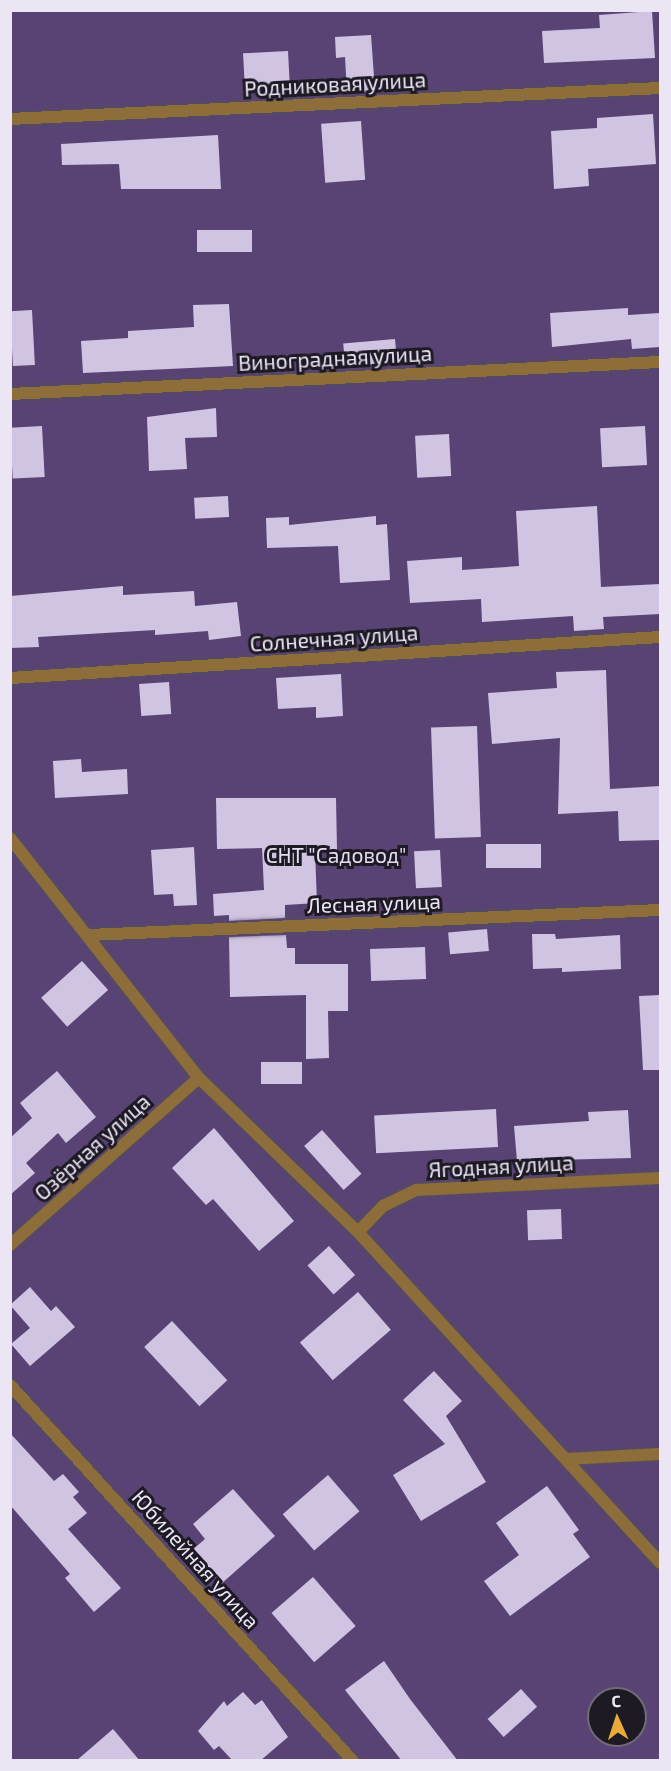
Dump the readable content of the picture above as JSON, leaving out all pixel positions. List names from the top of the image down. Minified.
{"streets":{"street":["Родниковая улица","Виноградная улица","Солнечная улица","Лесная улица","Озёрная улица","Ягодная улица","Юбилейная улица"]},"parks":["СНТ \"Садовод\""],"north":"top"}
